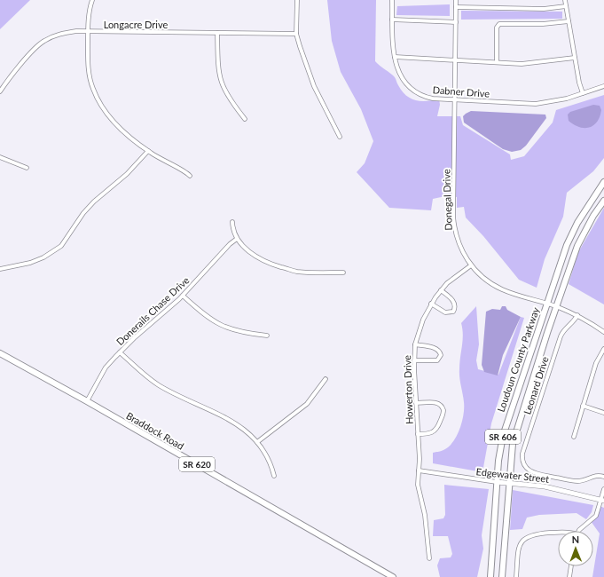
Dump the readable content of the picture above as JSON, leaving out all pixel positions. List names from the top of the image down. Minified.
{"streets":{"main road":["Loudoun County Parkway","Braddock Road","SR 606","SR 620"],"street":["Longacre Drive","Dabner Drive","Donegal Drive","Donerails Chase Drive","Leonard Drive","Howerton Drive","Edgewater Street"]},"crossings":[["Dabner Drive","Donegal Drive"],["Donegal Drive","Loudoun County Parkway"],["Donegal Drive","Leonard Drive"],["Donegal Drive","Howerton Drive"],["Donerails Chase Drive","Braddock Road"],["Loudoun County Parkway","Edgewater Street"],["Howerton Drive","Edgewater Street"]],"north":"top"}
